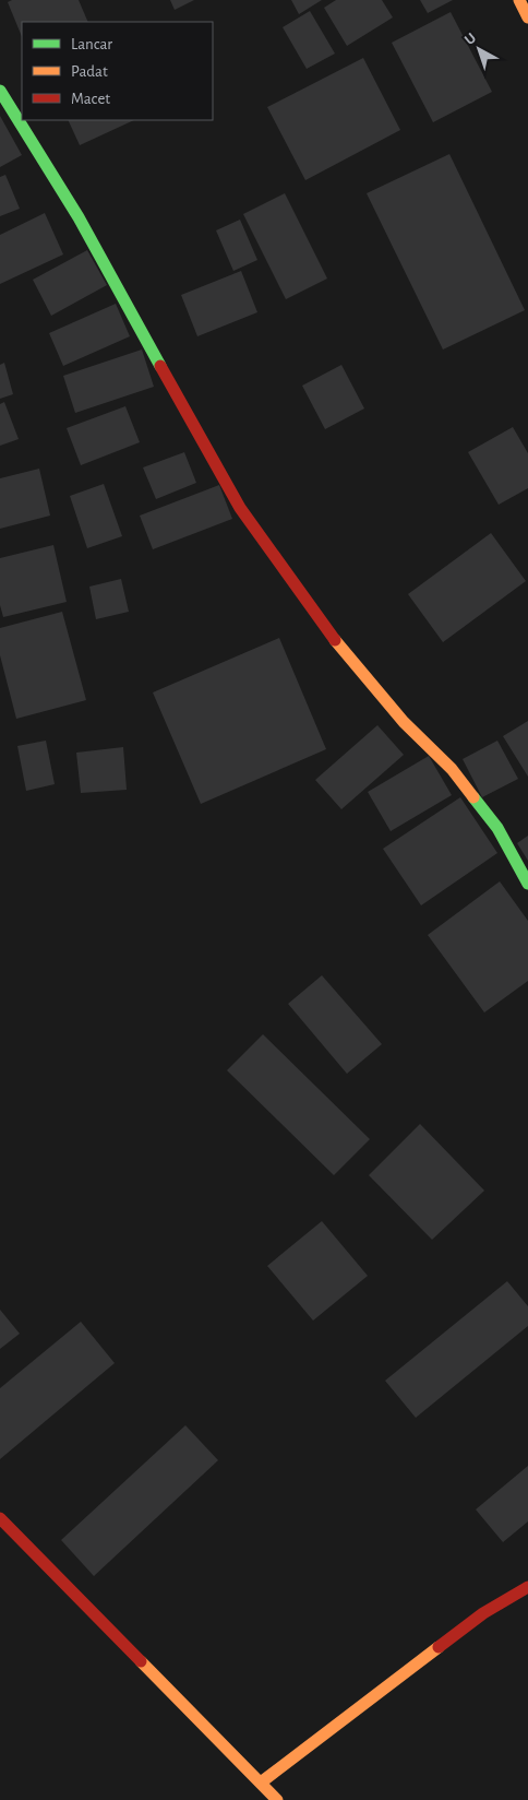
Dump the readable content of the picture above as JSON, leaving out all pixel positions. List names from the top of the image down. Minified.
{"legend":["Lancar","Padat","Macet"],"north":"top left"}
